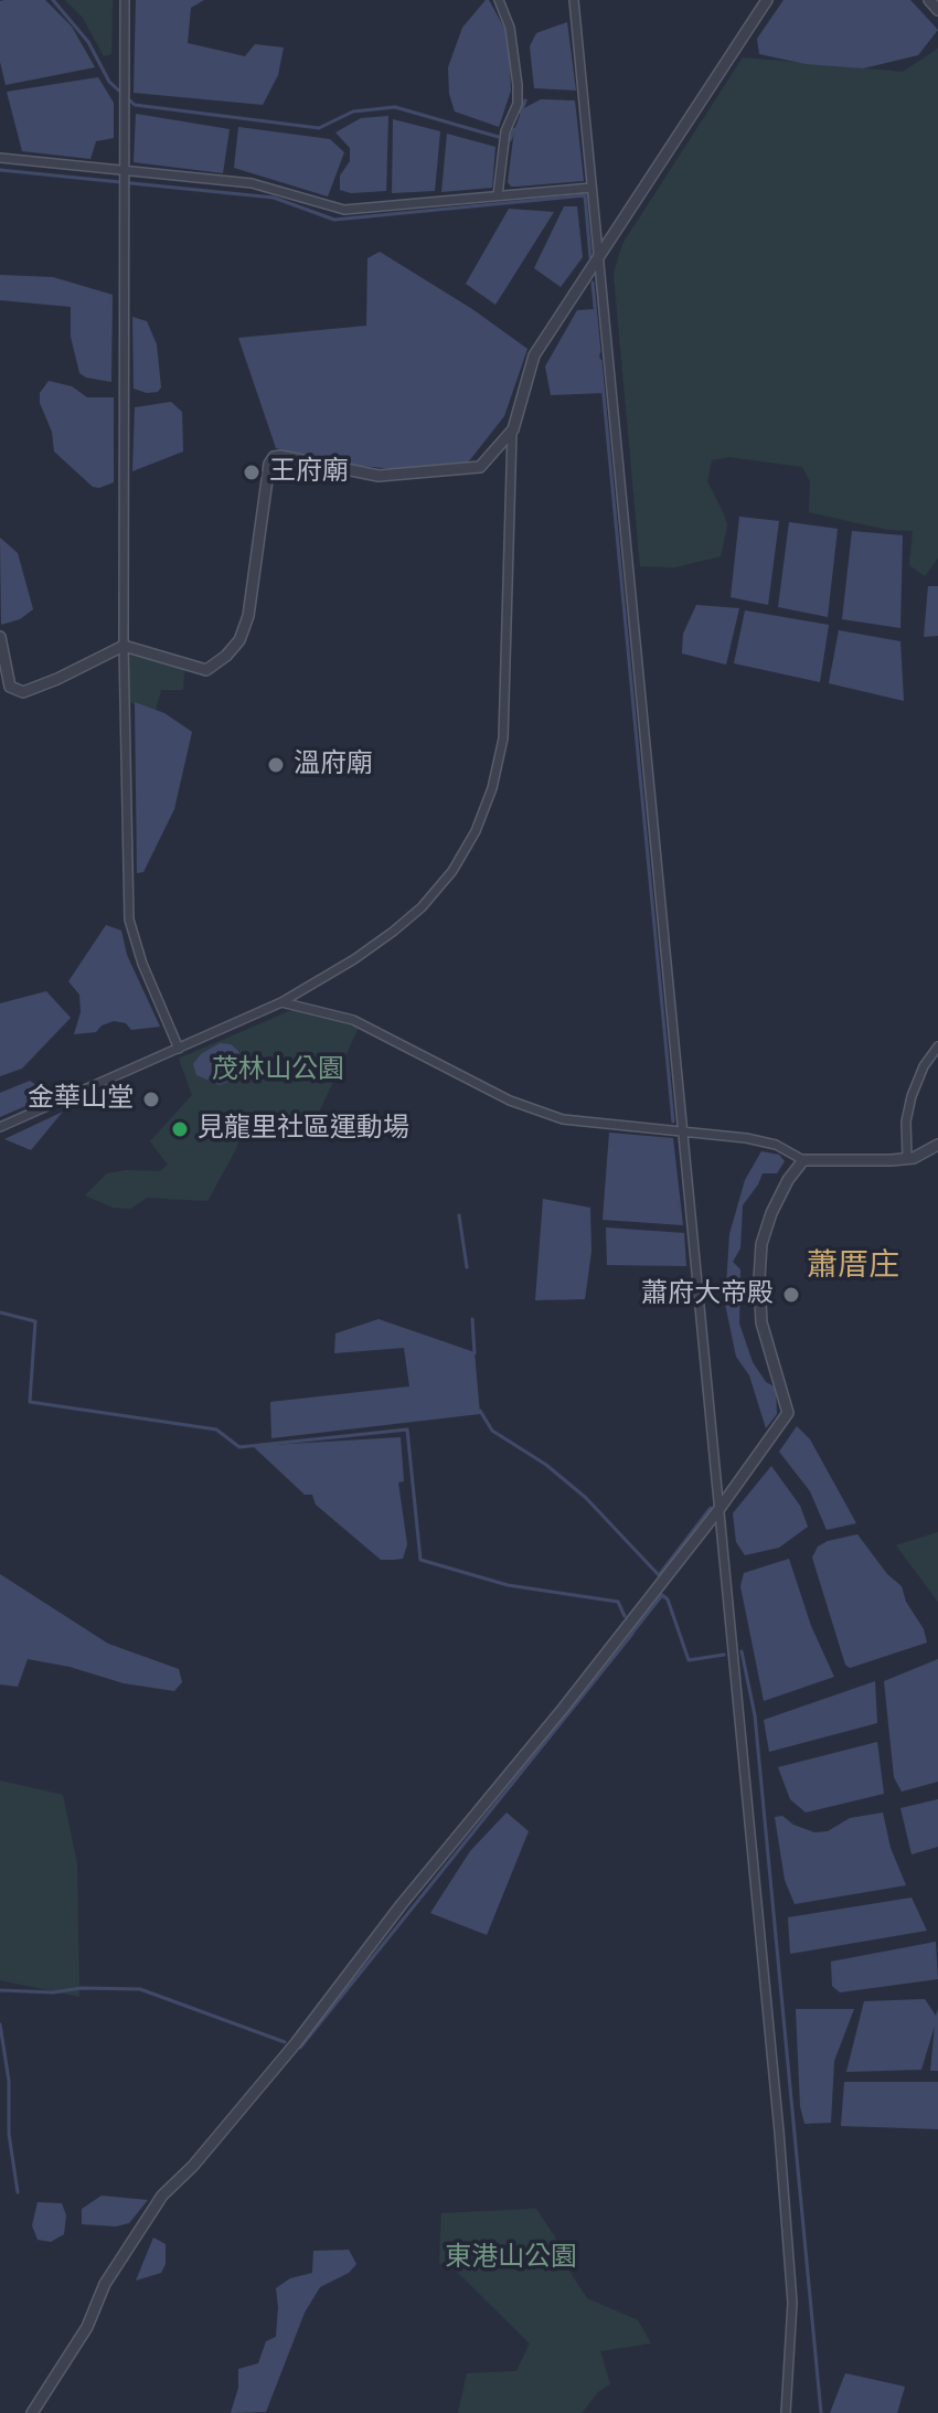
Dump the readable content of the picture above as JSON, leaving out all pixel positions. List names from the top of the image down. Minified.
{"districts":["蕭厝庄"],"parks":["茂林山公園","東港山公園"],"places":["王府廟","溫府廟","金華山堂","見龍里社區運動場","蕭府大帝殿"]}
